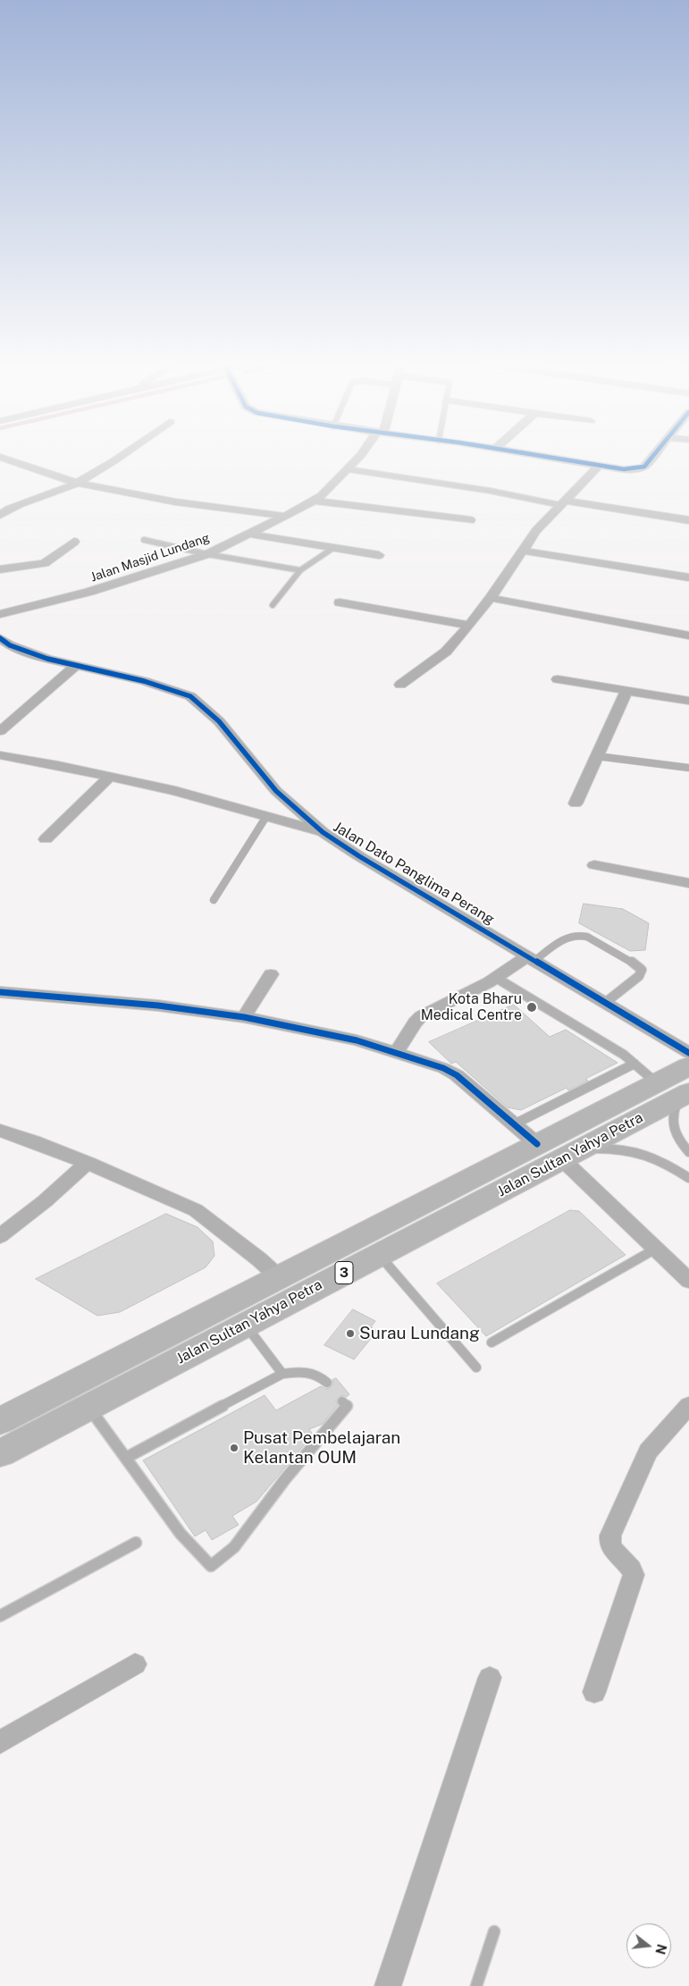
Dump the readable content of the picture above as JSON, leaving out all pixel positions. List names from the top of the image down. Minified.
{"streets":{"highway":["Jalan Sultan Yahya Petra","3"],"street":["Jalan Masjid Lundang","Jalan Dato Panglima Perang"]},"places":["Kota Bharu Medical Centre","Surau Lundang","Pusat Pembelajaran Kelantan OUM"],"north":"right"}
